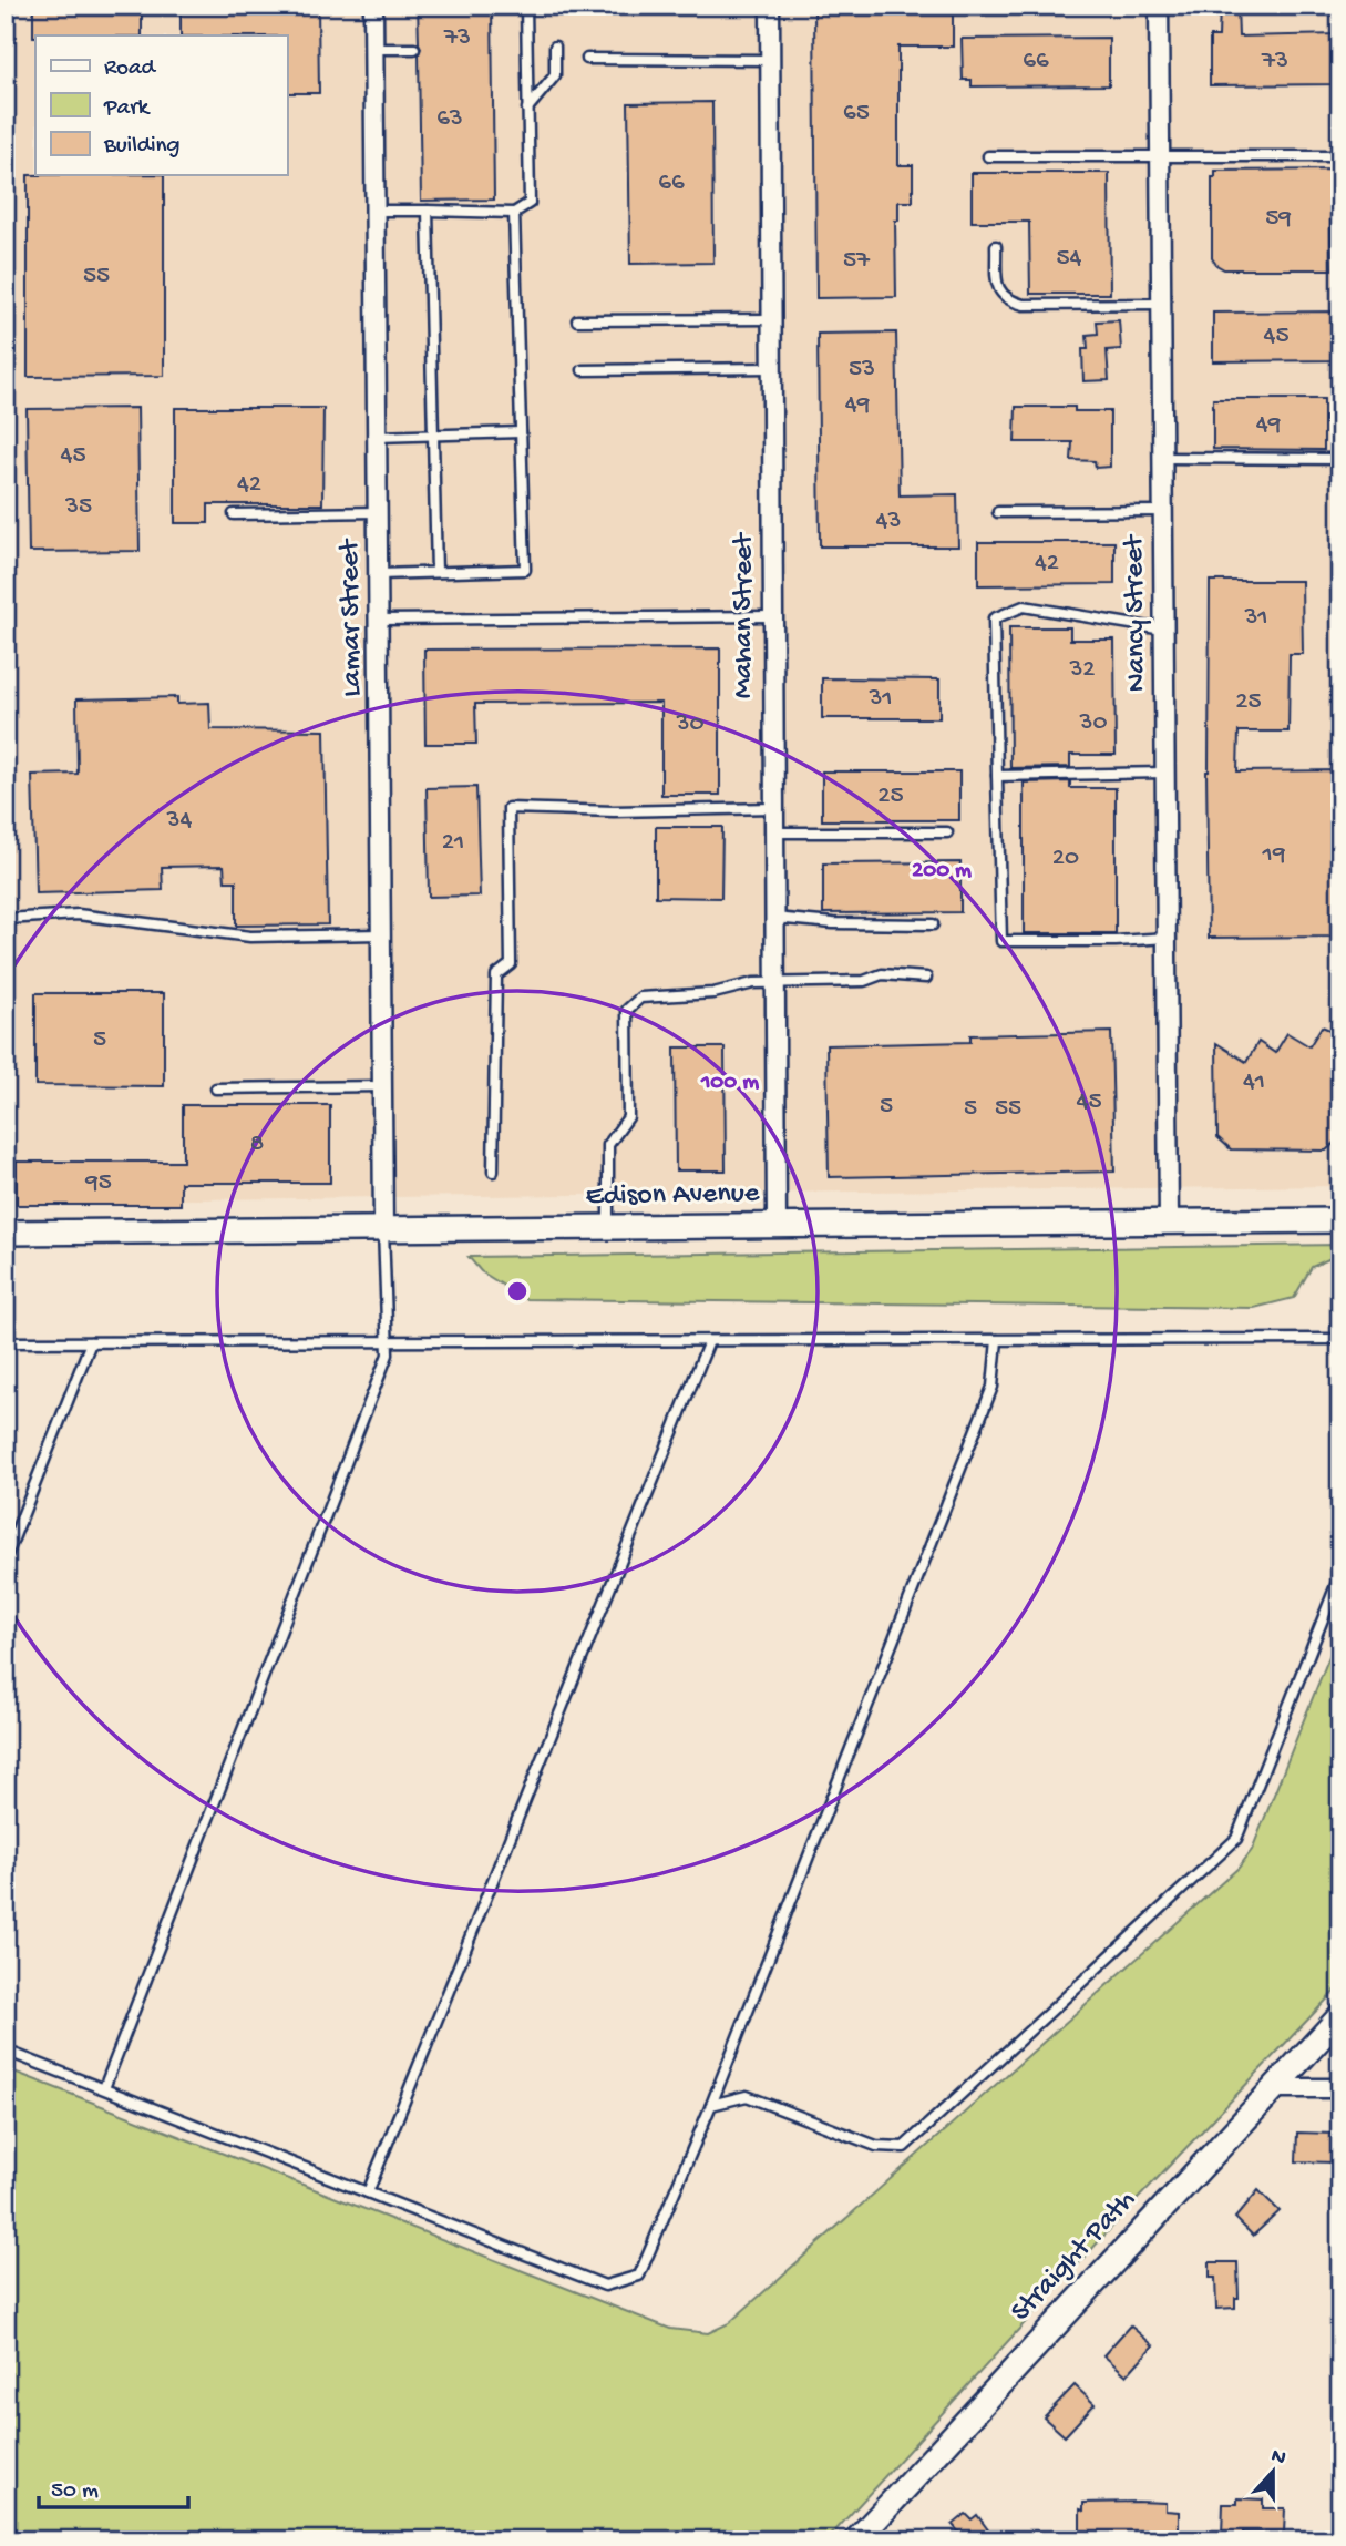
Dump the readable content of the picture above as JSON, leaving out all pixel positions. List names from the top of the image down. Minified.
{"streets":{"street":["Nancy Street","Mahan Street","Lamar Street","Edison Avenue","Straight Path"]},"crossings":[["Nancy Street","Edison Avenue"],["Mahan Street","Edison Avenue"],["Lamar Street","Edison Avenue"]],"house_numbers":["73","66","73","65","63","66","59","54","57","55","45","53","49","49","45","42","35","43","42","31","32","31","25","30","30","25","34","21","19","20","5","41","45","5","5","55","8","95"],"legend":["Road","Park","Building"],"scale_bar":"50 m","north":"top","rings":["200 m","100 m"]}
